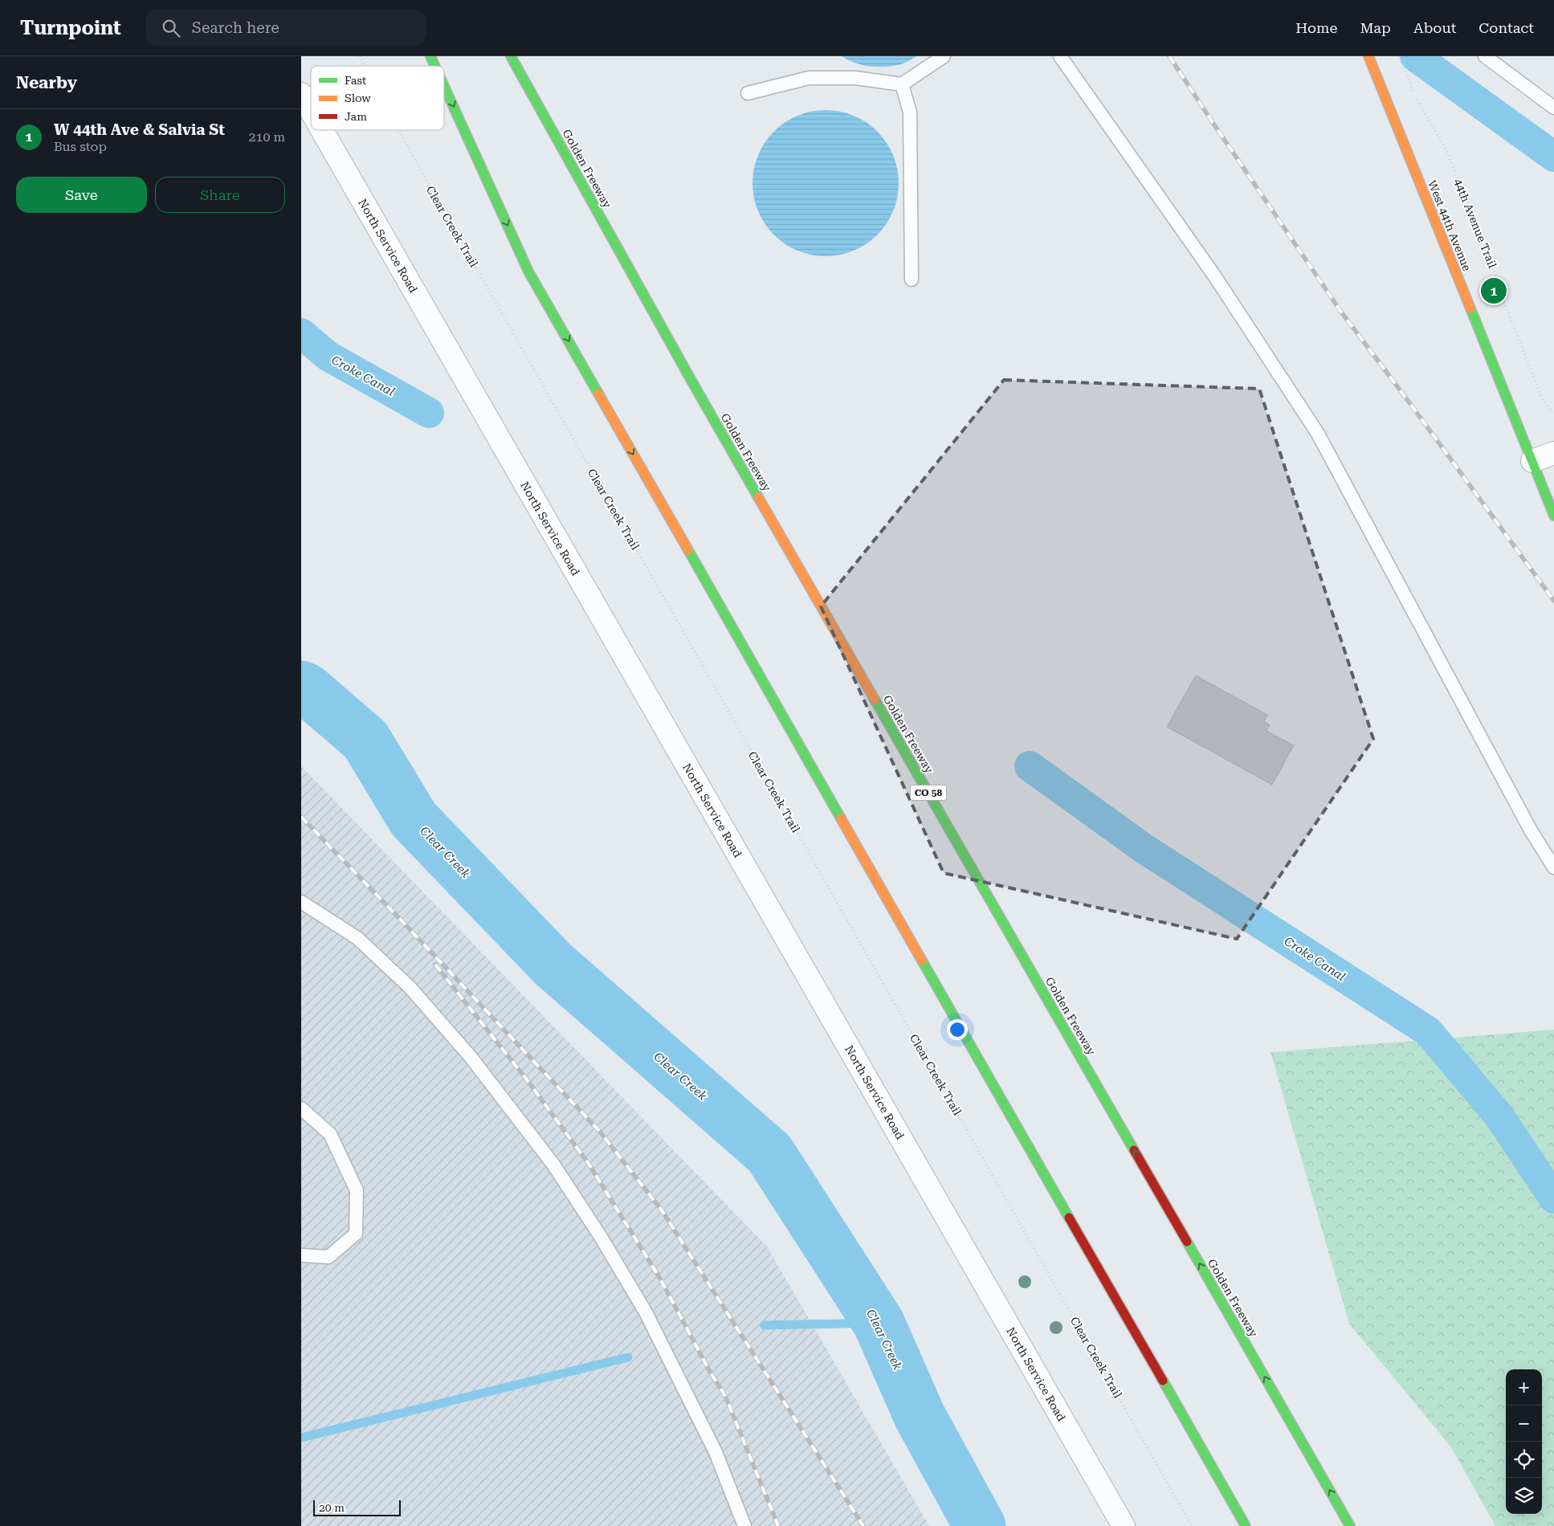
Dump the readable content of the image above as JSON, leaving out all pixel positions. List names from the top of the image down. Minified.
{"streets":{"main road":["Golden Freeway","West 44th Avenue","CO 58"],"street":["North Service Road"],"path":["44th Avenue Trail","Clear Creek Trail"]},"one_way":["Golden Freeway"],"water":["Croke Canal","Clear Creek"],"legend":["Fast","Slow","Jam"],"scale_bar":"20 m","page":{"header":"Turnpoint","search":"Search here","nav":["Home","Map","About","Contact"],"heading":"Nearby","list":[{"mark":"1","name":"W 44th Ave & Salvia St","note":"Bus stop","value":"210 m"}],"buttons":["Save","Share"],"pins":"1","map_buttons":["+","−"],"scale":"20 m"}}
